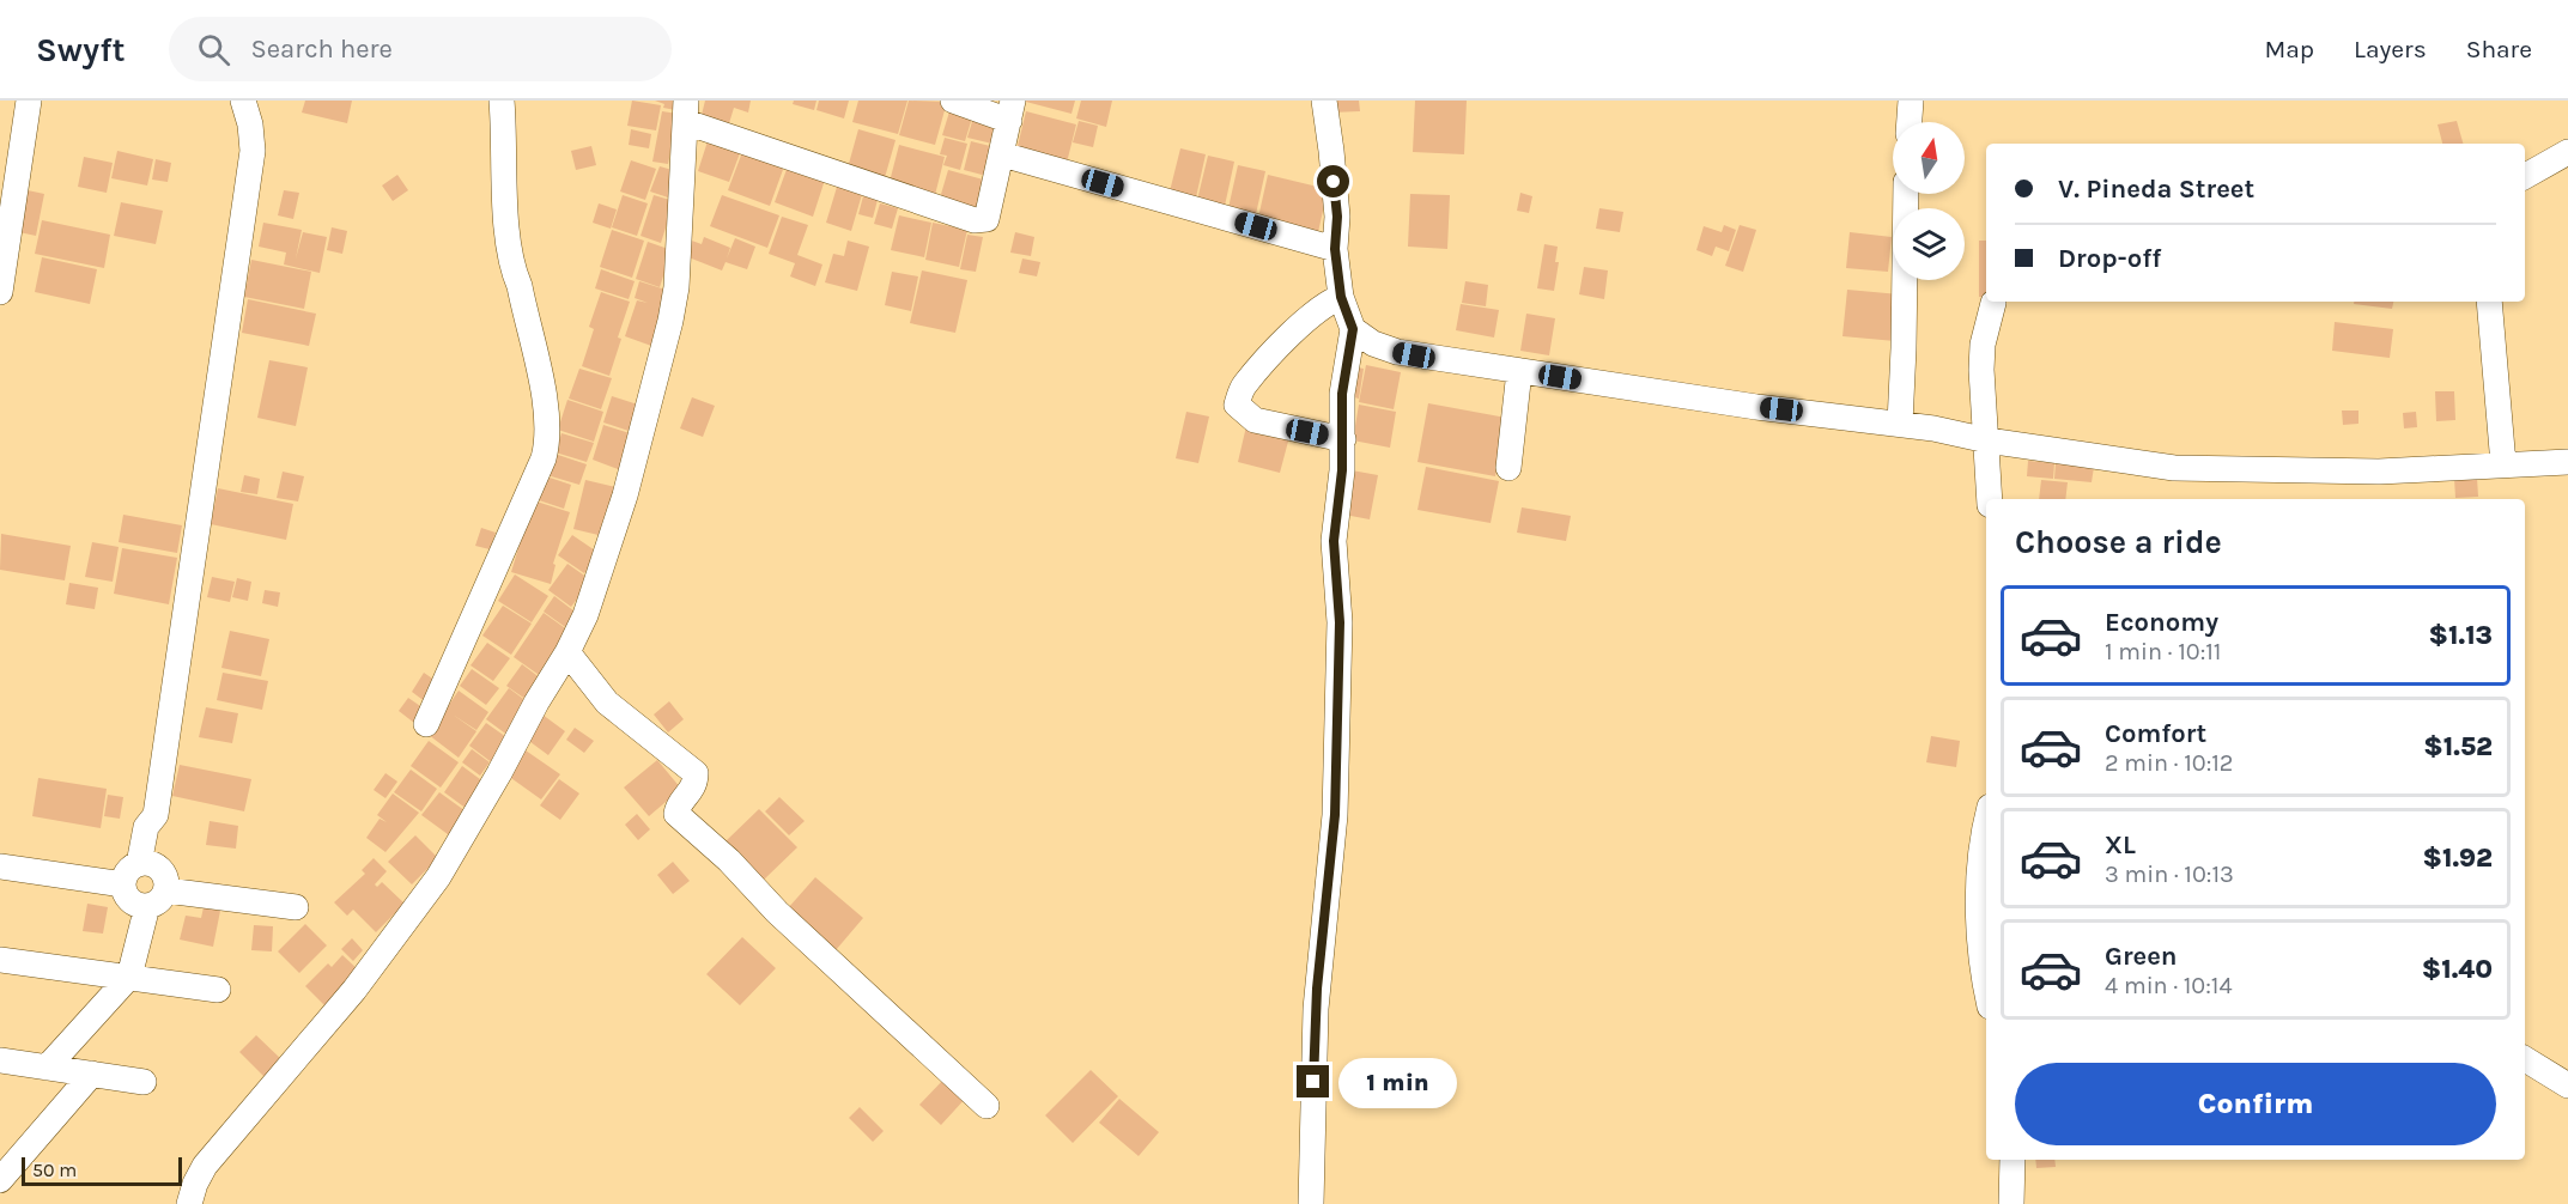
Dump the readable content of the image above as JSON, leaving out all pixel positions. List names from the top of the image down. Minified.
{"scale_bar":"50 m","north":"top","page":{"header":"Swyft","search":"Search here","nav":["Map","Layers","Share"],"banner":["V. Pineda Street","Drop-off"],"heading":"Choose a ride","list":[{"name":"Economy","note":"1 min · 10:11","value":"$1.13"},{"name":"Comfort","note":"2 min · 10:12","value":"$1.52"},{"name":"XL","note":"3 min · 10:13","value":"$1.92"},{"name":"Green","note":"4 min · 10:14","value":"$1.40"}],"buttons":"Confirm","bubble":"1 min","scale":"50 m"}}
